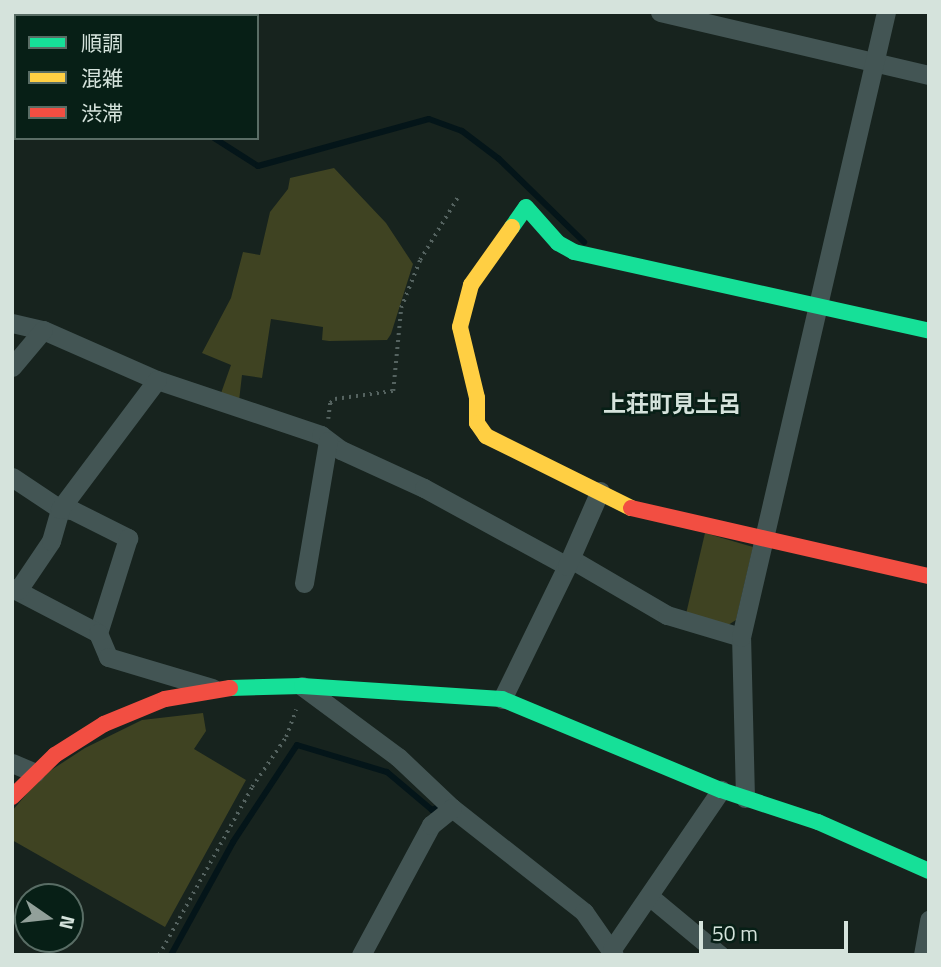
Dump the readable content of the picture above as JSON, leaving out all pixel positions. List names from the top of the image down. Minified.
{"districts":["上荘町見土呂"],"legend":["順調","混雑","渋滞"],"scale_bar":"50 m","north":"right"}
